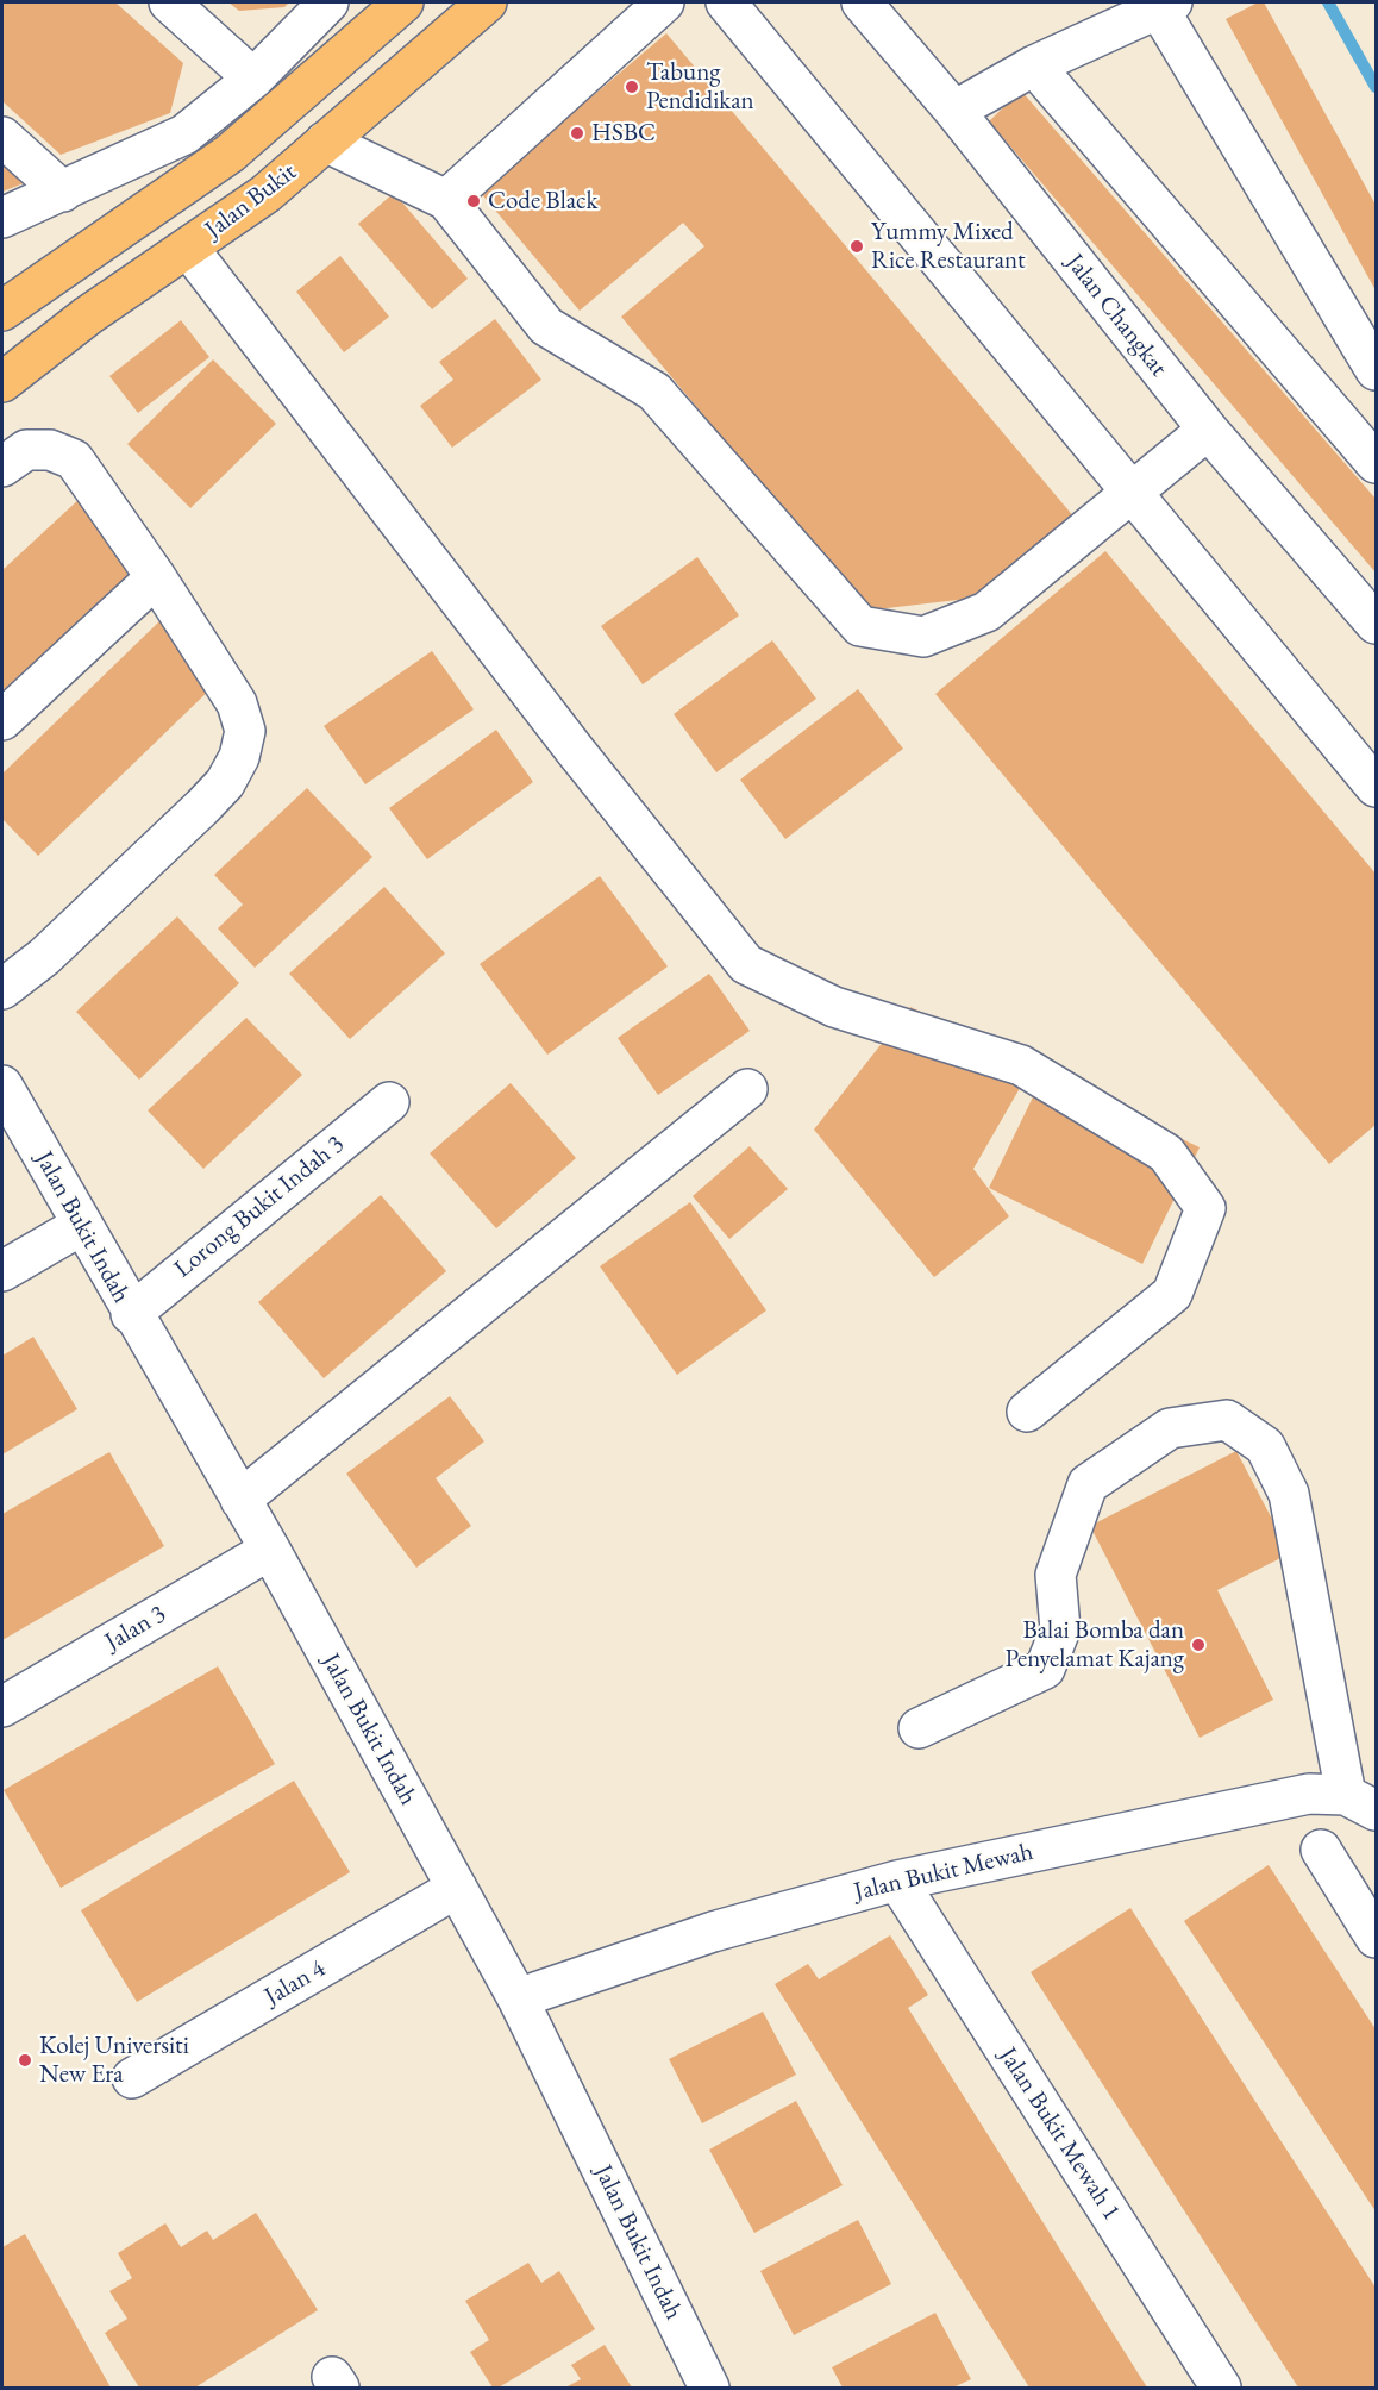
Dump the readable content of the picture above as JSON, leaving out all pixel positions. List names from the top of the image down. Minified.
{"streets":{"main road":["Jalan Bukit"],"street":["Jalan Changkat","Lorong Bukit Indah 3","Jalan Bukit Indah","Jalan 3","Jalan Bukit Mewah","Jalan 4","Jalan Bukit Mewah 1"]},"crossings":[["Lorong Bukit Indah 3","Jalan Bukit Indah"],["Jalan Bukit Indah","Jalan 3"],["Jalan Bukit Indah","Jalan Bukit Mewah"],["Jalan Bukit Indah","Jalan 4"],["Jalan Bukit Mewah","Jalan Bukit Mewah 1"]],"places":["Tabung Pendidikan","HSBC","Code Black","Yummy Mixed Rice Restaurant","Balai Bomba dan Penyelamat Kajang","Kolej Universiti New Era"]}
